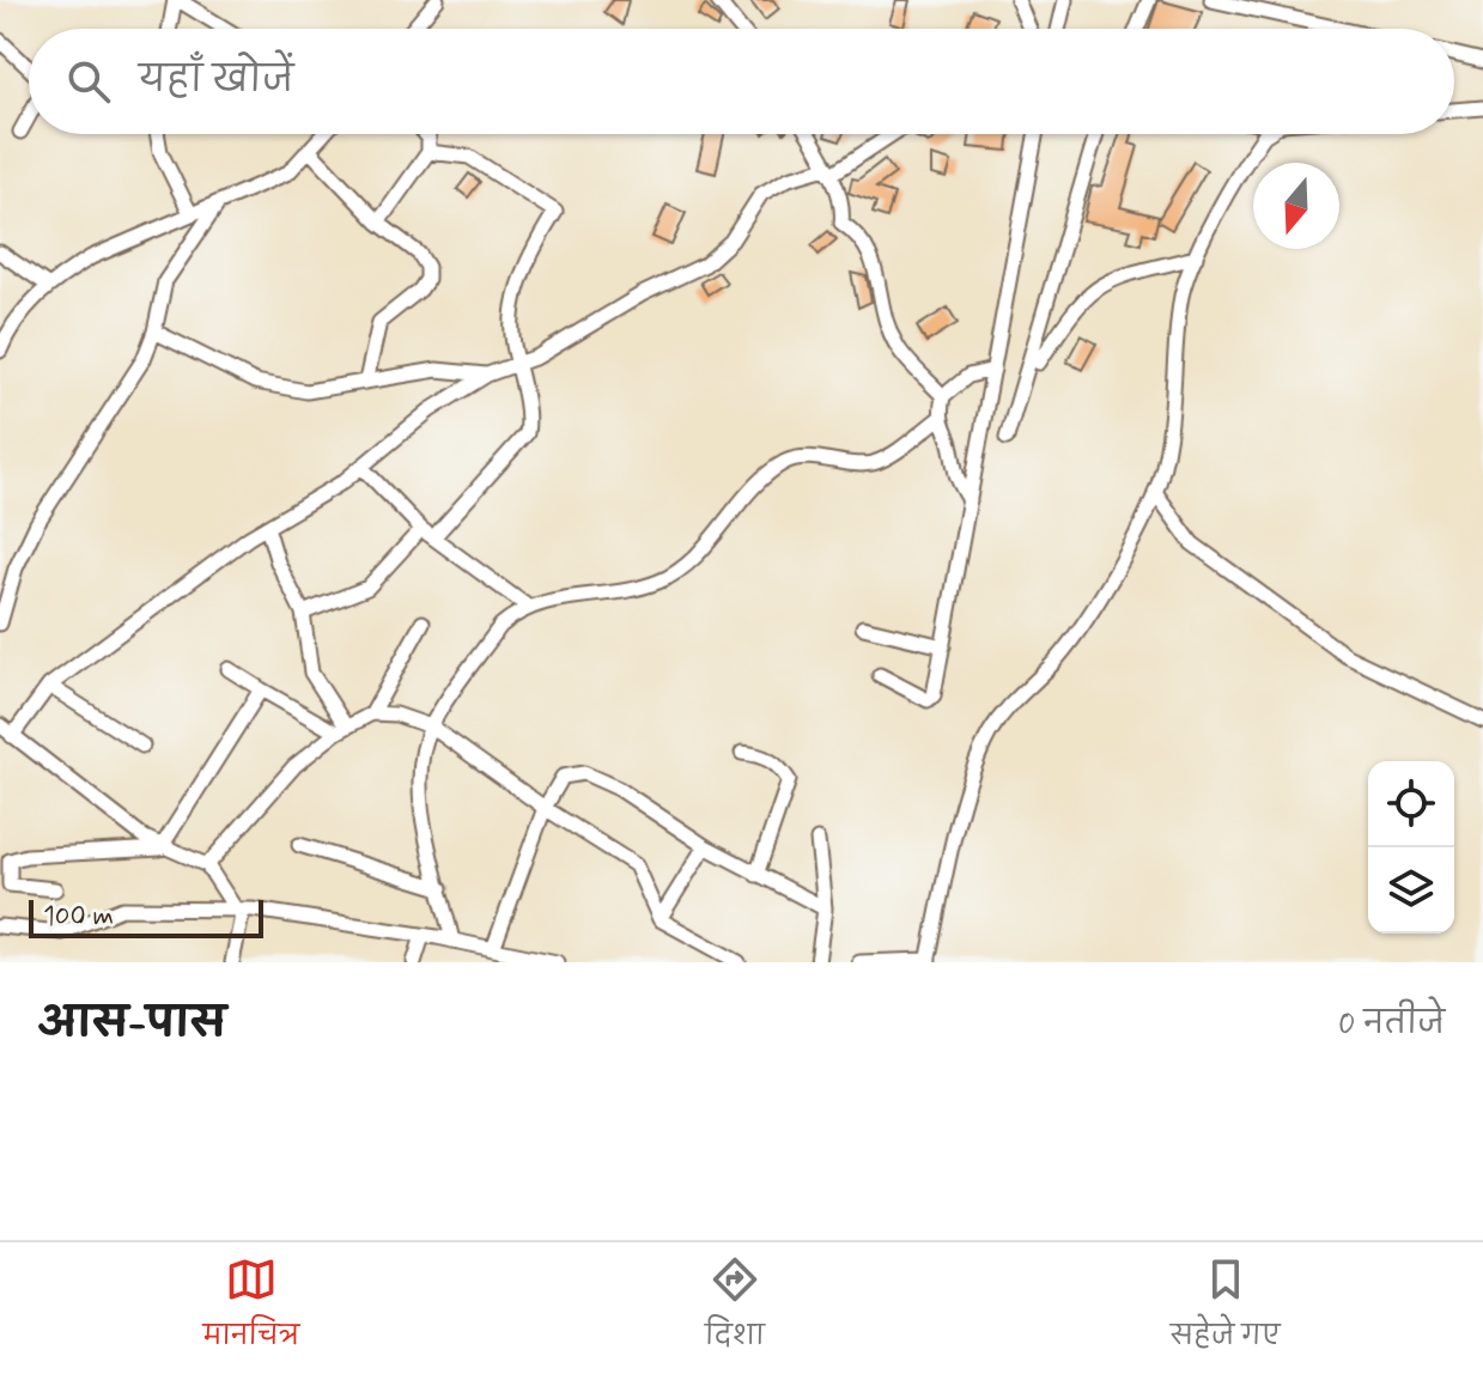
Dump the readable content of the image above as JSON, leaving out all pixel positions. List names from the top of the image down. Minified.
{"scale_bar":"100 m","north":"bottom","page":{"search":"यहाँ खोजें","scale":"100 m","heading":["आस-पास","0 नतीजे"],"nav":["मानचित्र","दिशा","सहेजे गए"]}}
